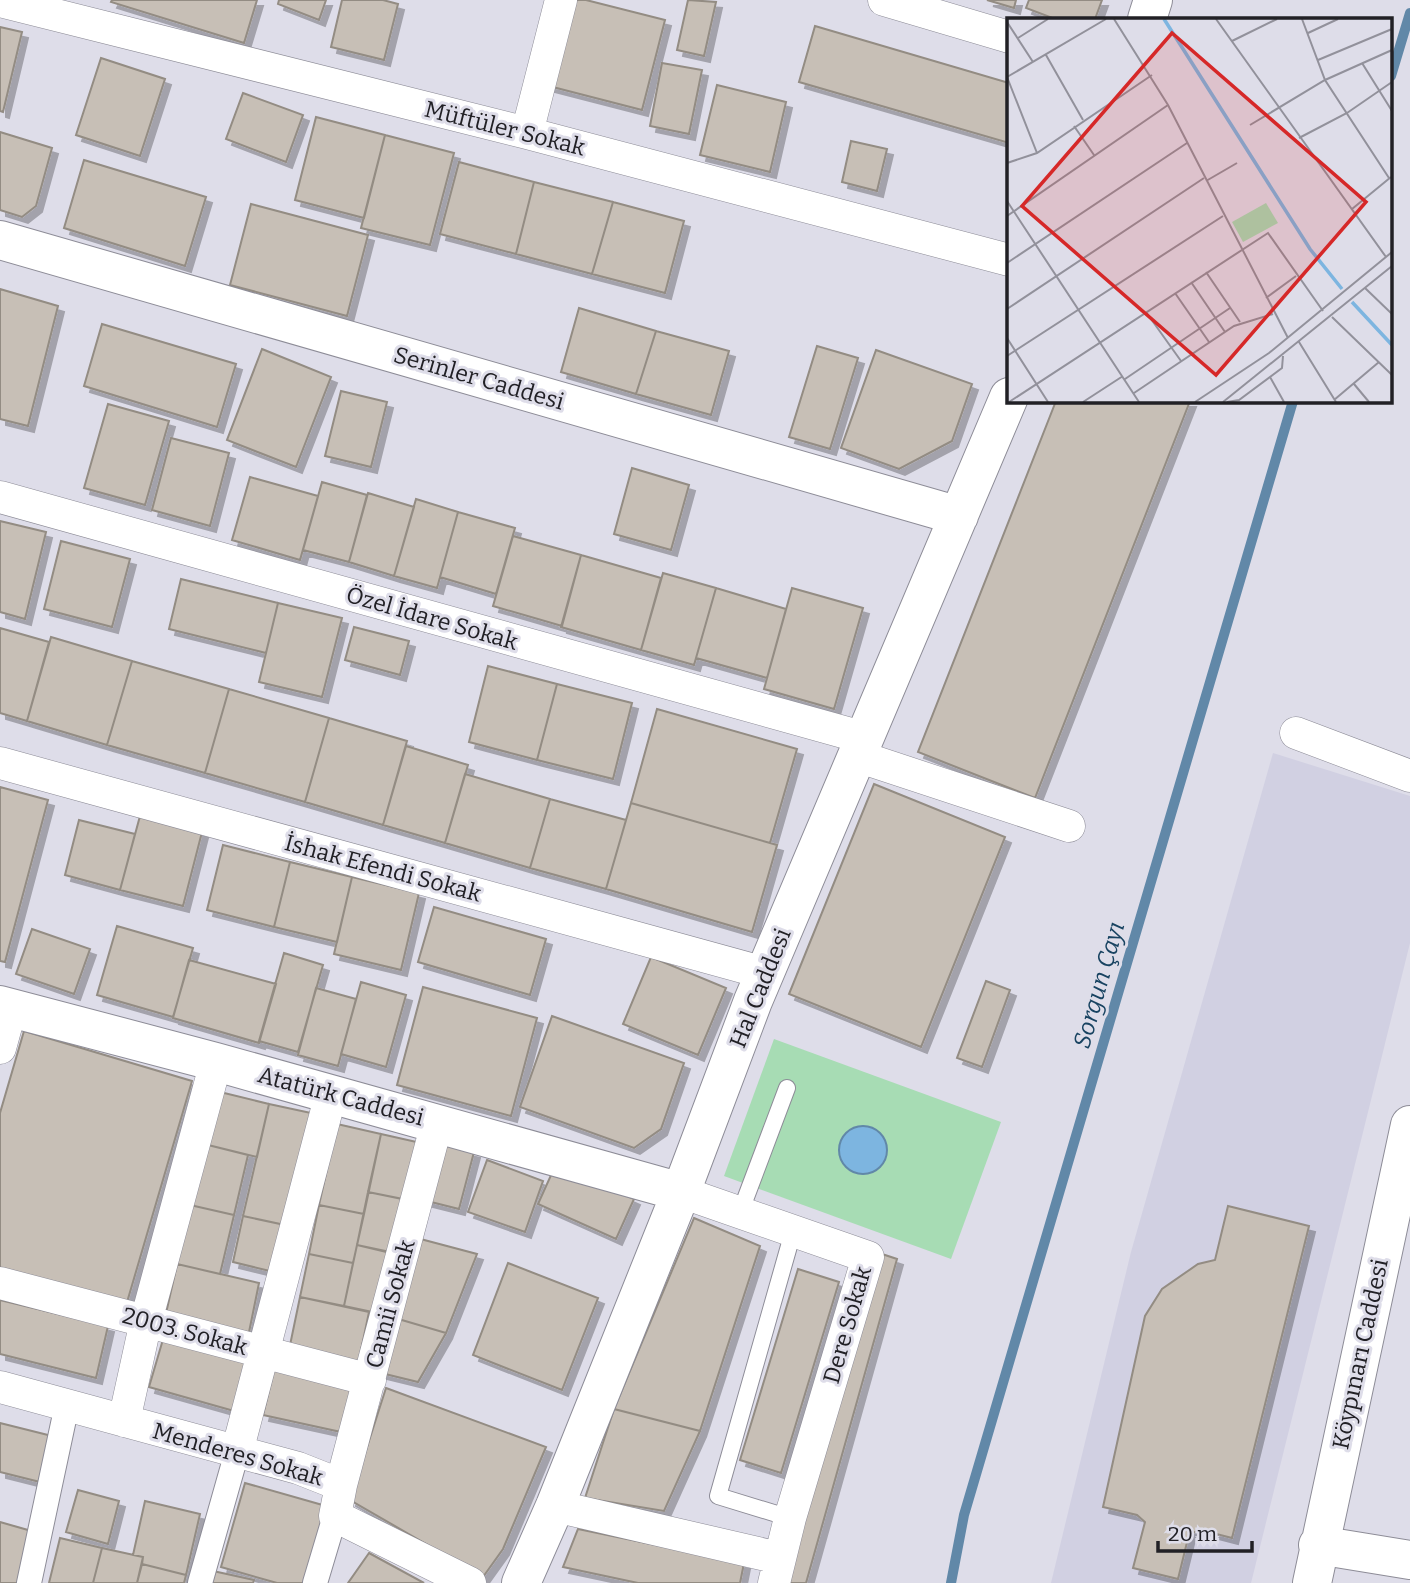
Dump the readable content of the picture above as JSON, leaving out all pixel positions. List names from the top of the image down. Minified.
{"streets":{"street":["Müftüler Sokak","Serinler Caddesi","Özel İdare Sokak","İshak Efendi Sokak","Hal Caddesi","Atatürk Caddesi","Camii Sokak","Dere Sokak","2003. Sokak","Köypınarı Caddesi","Menderes Sokak"]},"crossings":[["Serinler Caddesi","Hal Caddesi"],["Özel İdare Sokak","Hal Caddesi"],["İshak Efendi Sokak","Hal Caddesi"],["Hal Caddesi","Atatürk Caddesi"],["Hal Caddesi","Dere Sokak"],["Atatürk Caddesi","Camii Sokak"],["Atatürk Caddesi","Dere Sokak"],["Camii Sokak","2003. Sokak"],["Camii Sokak","Menderes Sokak"]],"water":["Sorgun Çayı"],"scale_bar":"20 m"}
